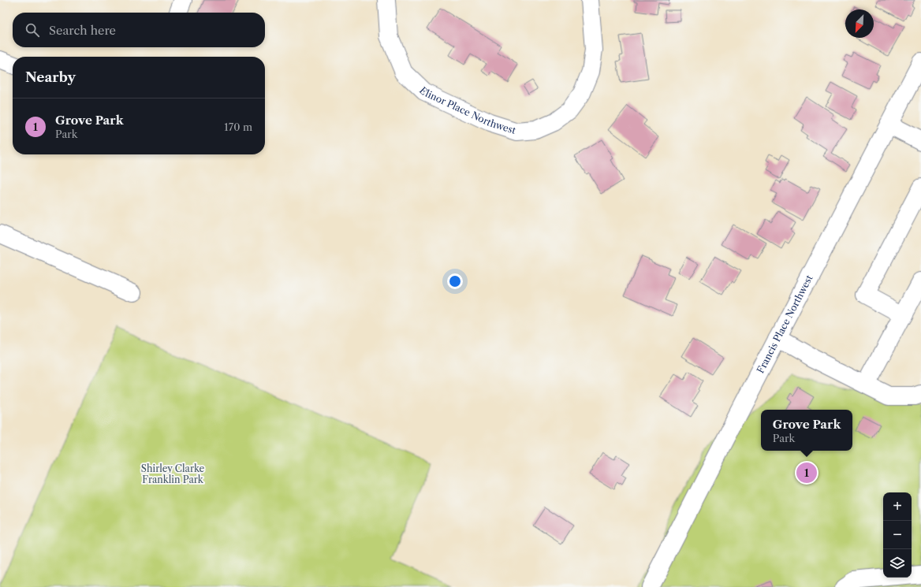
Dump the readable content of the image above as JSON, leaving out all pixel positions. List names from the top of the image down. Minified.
{"streets":{"street":["Elinor Place Northwest","Francis Place Northwest"]},"parks":["Shirley Clarke Franklin Park"],"north":"bottom left","page":{"search":"Search here","heading":"Nearby","list":[{"mark":"1","name":"Grove Park","note":"Park","value":"170 m"}],"popup":["Grove Park","Park"],"pins":"1","map_buttons":["+","−"]}}
